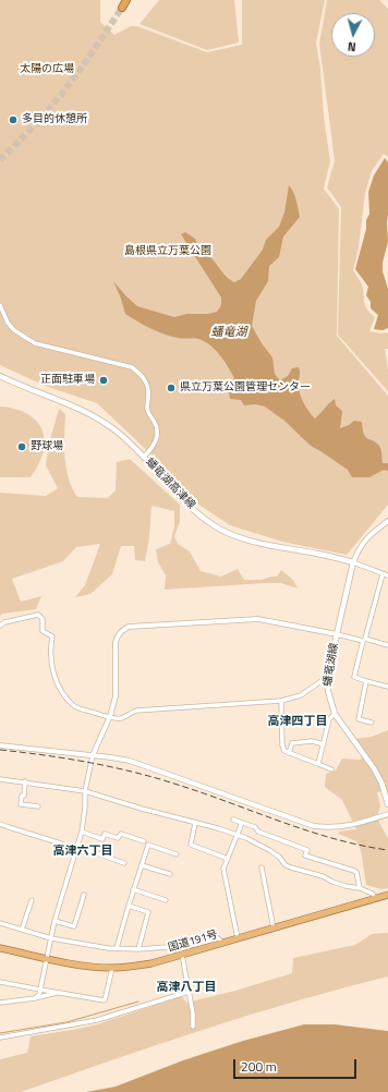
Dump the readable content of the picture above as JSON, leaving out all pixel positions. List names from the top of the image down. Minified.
{"streets":{"highway":["国道191号"],"main road":["蟠竜湖高津線","蟠竜湖線"]},"crossings":[["蟠竜湖高津線","蟠竜湖線"]],"districts":["高津四丁目","高津六丁目","高津八丁目"],"water":["蟠竜湖"],"parks":["太陽の広場","島根県立万葉公園"],"places":["多目的休憩所","正面駐車場","県立万葉公園管理センター","野球場"],"scale_bar":"200 m","north":"bottom"}
